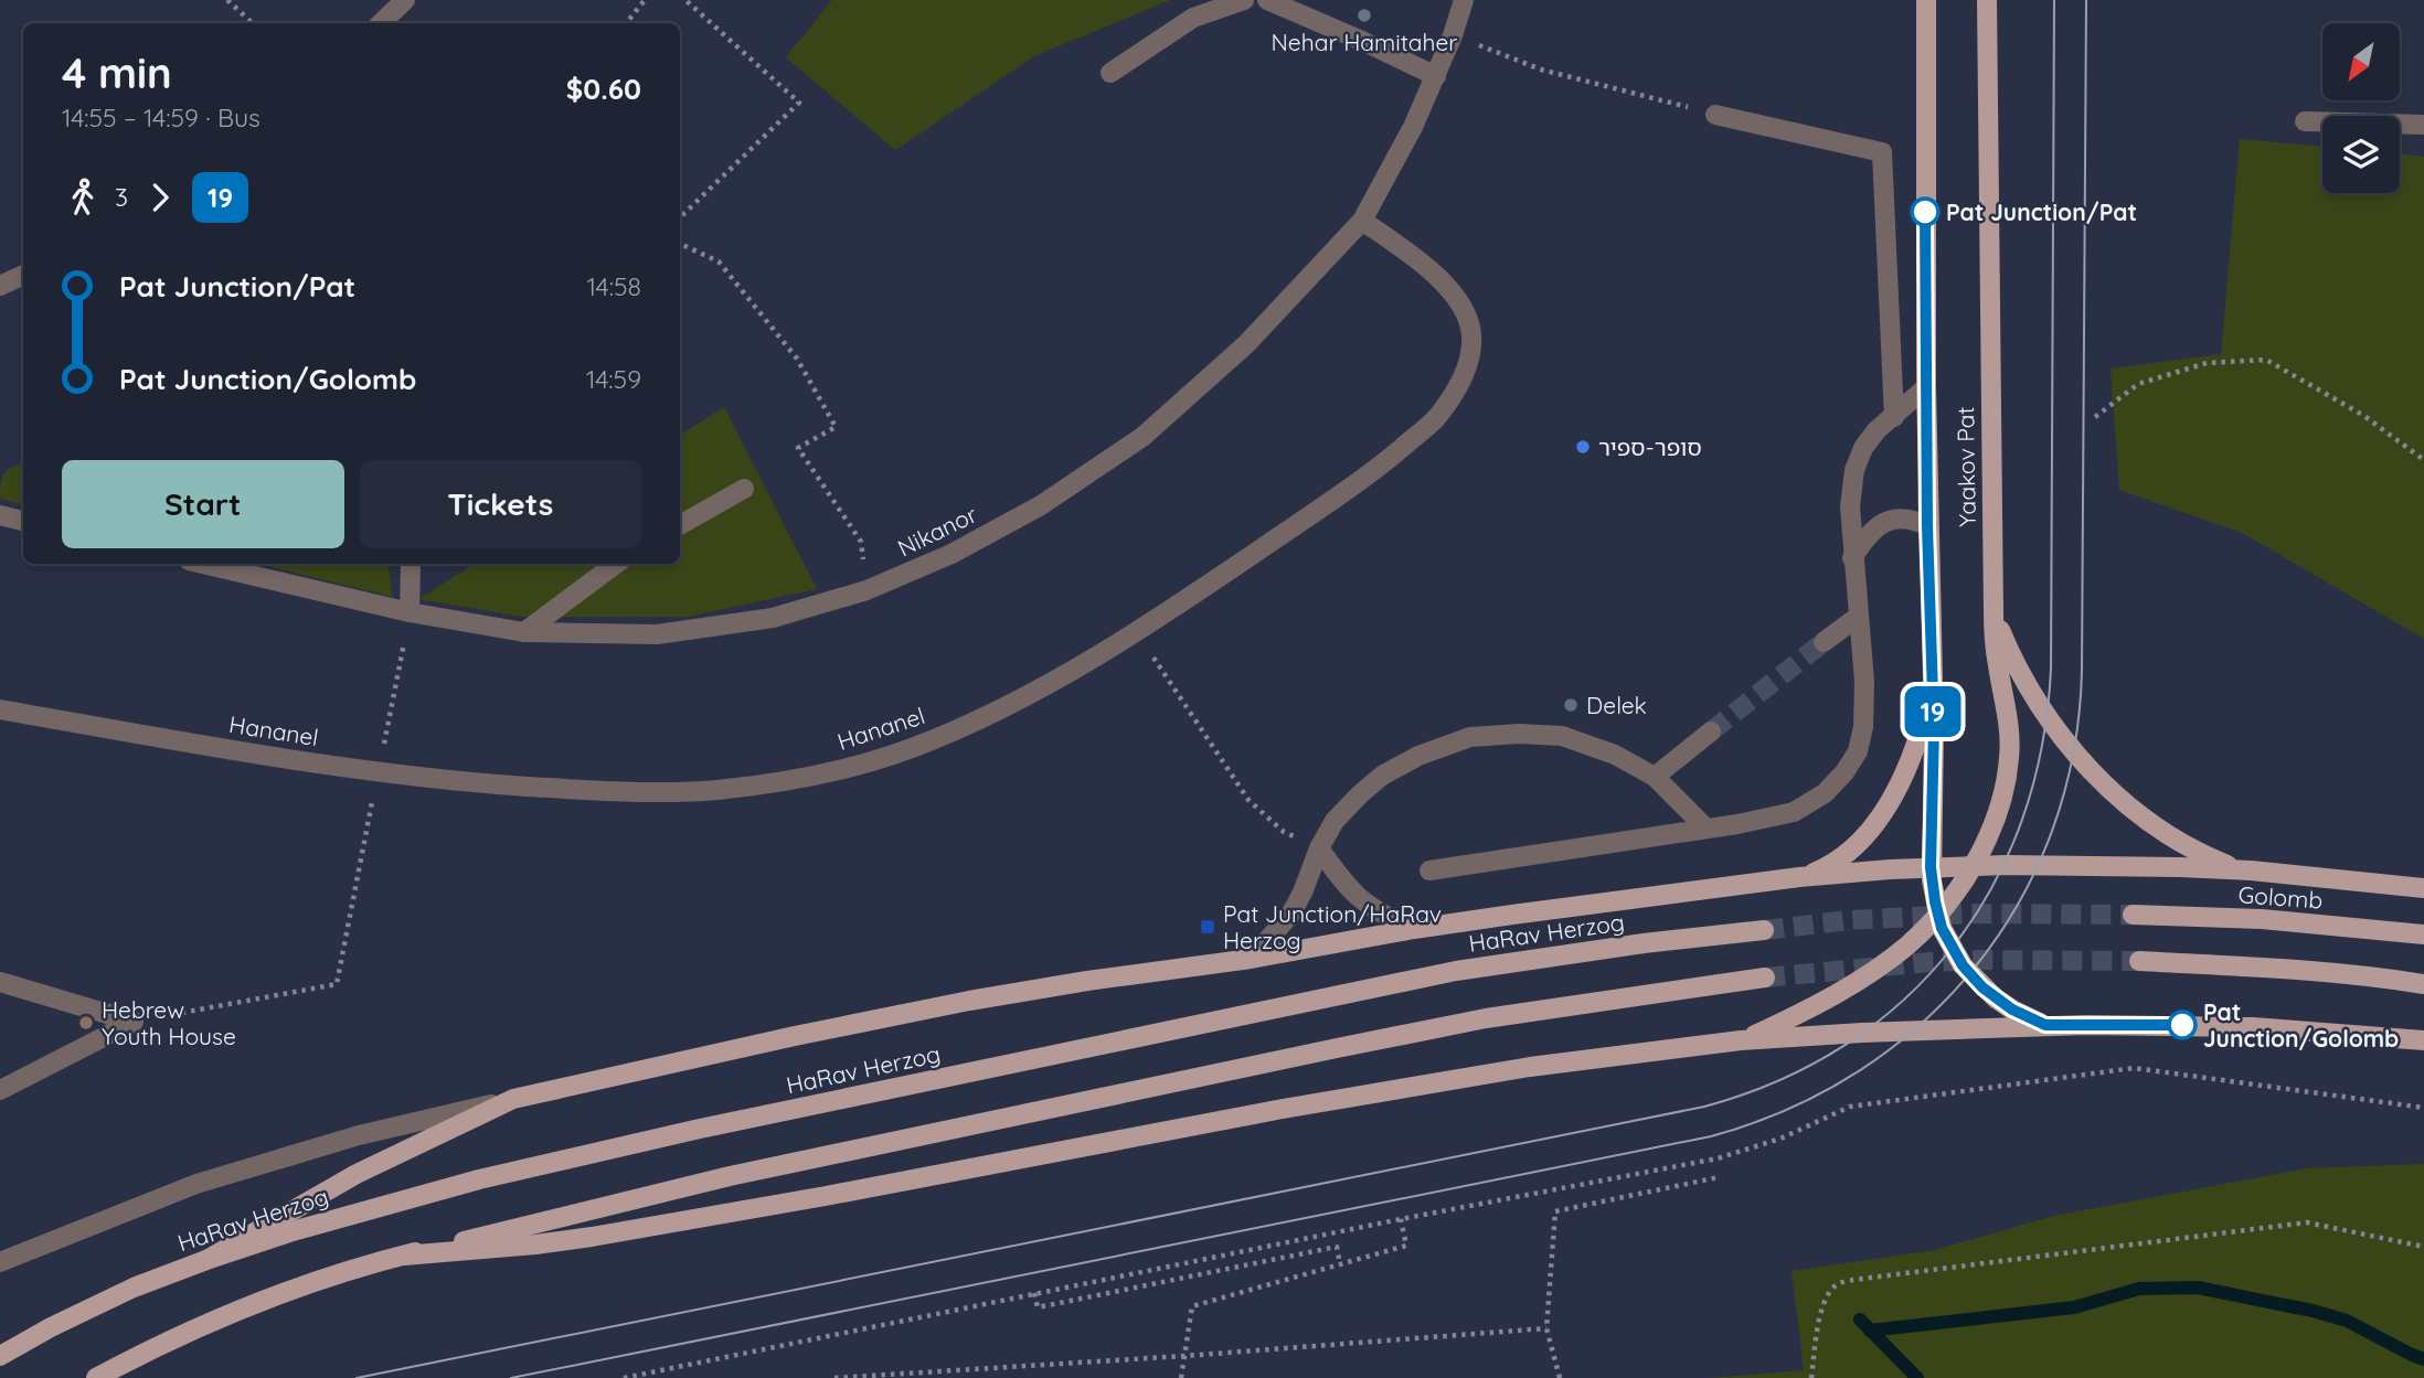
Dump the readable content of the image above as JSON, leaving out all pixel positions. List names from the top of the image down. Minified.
{"streets":{"main road":["Yaakov Pat","Golomb","HaRav Herzog"],"street":["Nikanor","Hananel"]},"crossings":[["Nikanor","Hananel"]],"places":{"other":["Nehar Hamitaher","Pat Junction/Pat","סופר-ספיר","Delek","Hebrew Youth House","Pat Junction/Golomb"],"transit":["Pat Junction/HaRav Herzog"]},"lines":["bus line 19"],"north":"bottom left","page":{"on_map":"19","heading":["4 min","14:55 – 14:59 · Bus","$0.60"],"legs":["3","19"],"list":[{"name":"Pat Junction/Pat","value":"14:58"},{"name":"Pat Junction/Golomb","value":"14:59"}],"buttons":["Start","Tickets"]}}
